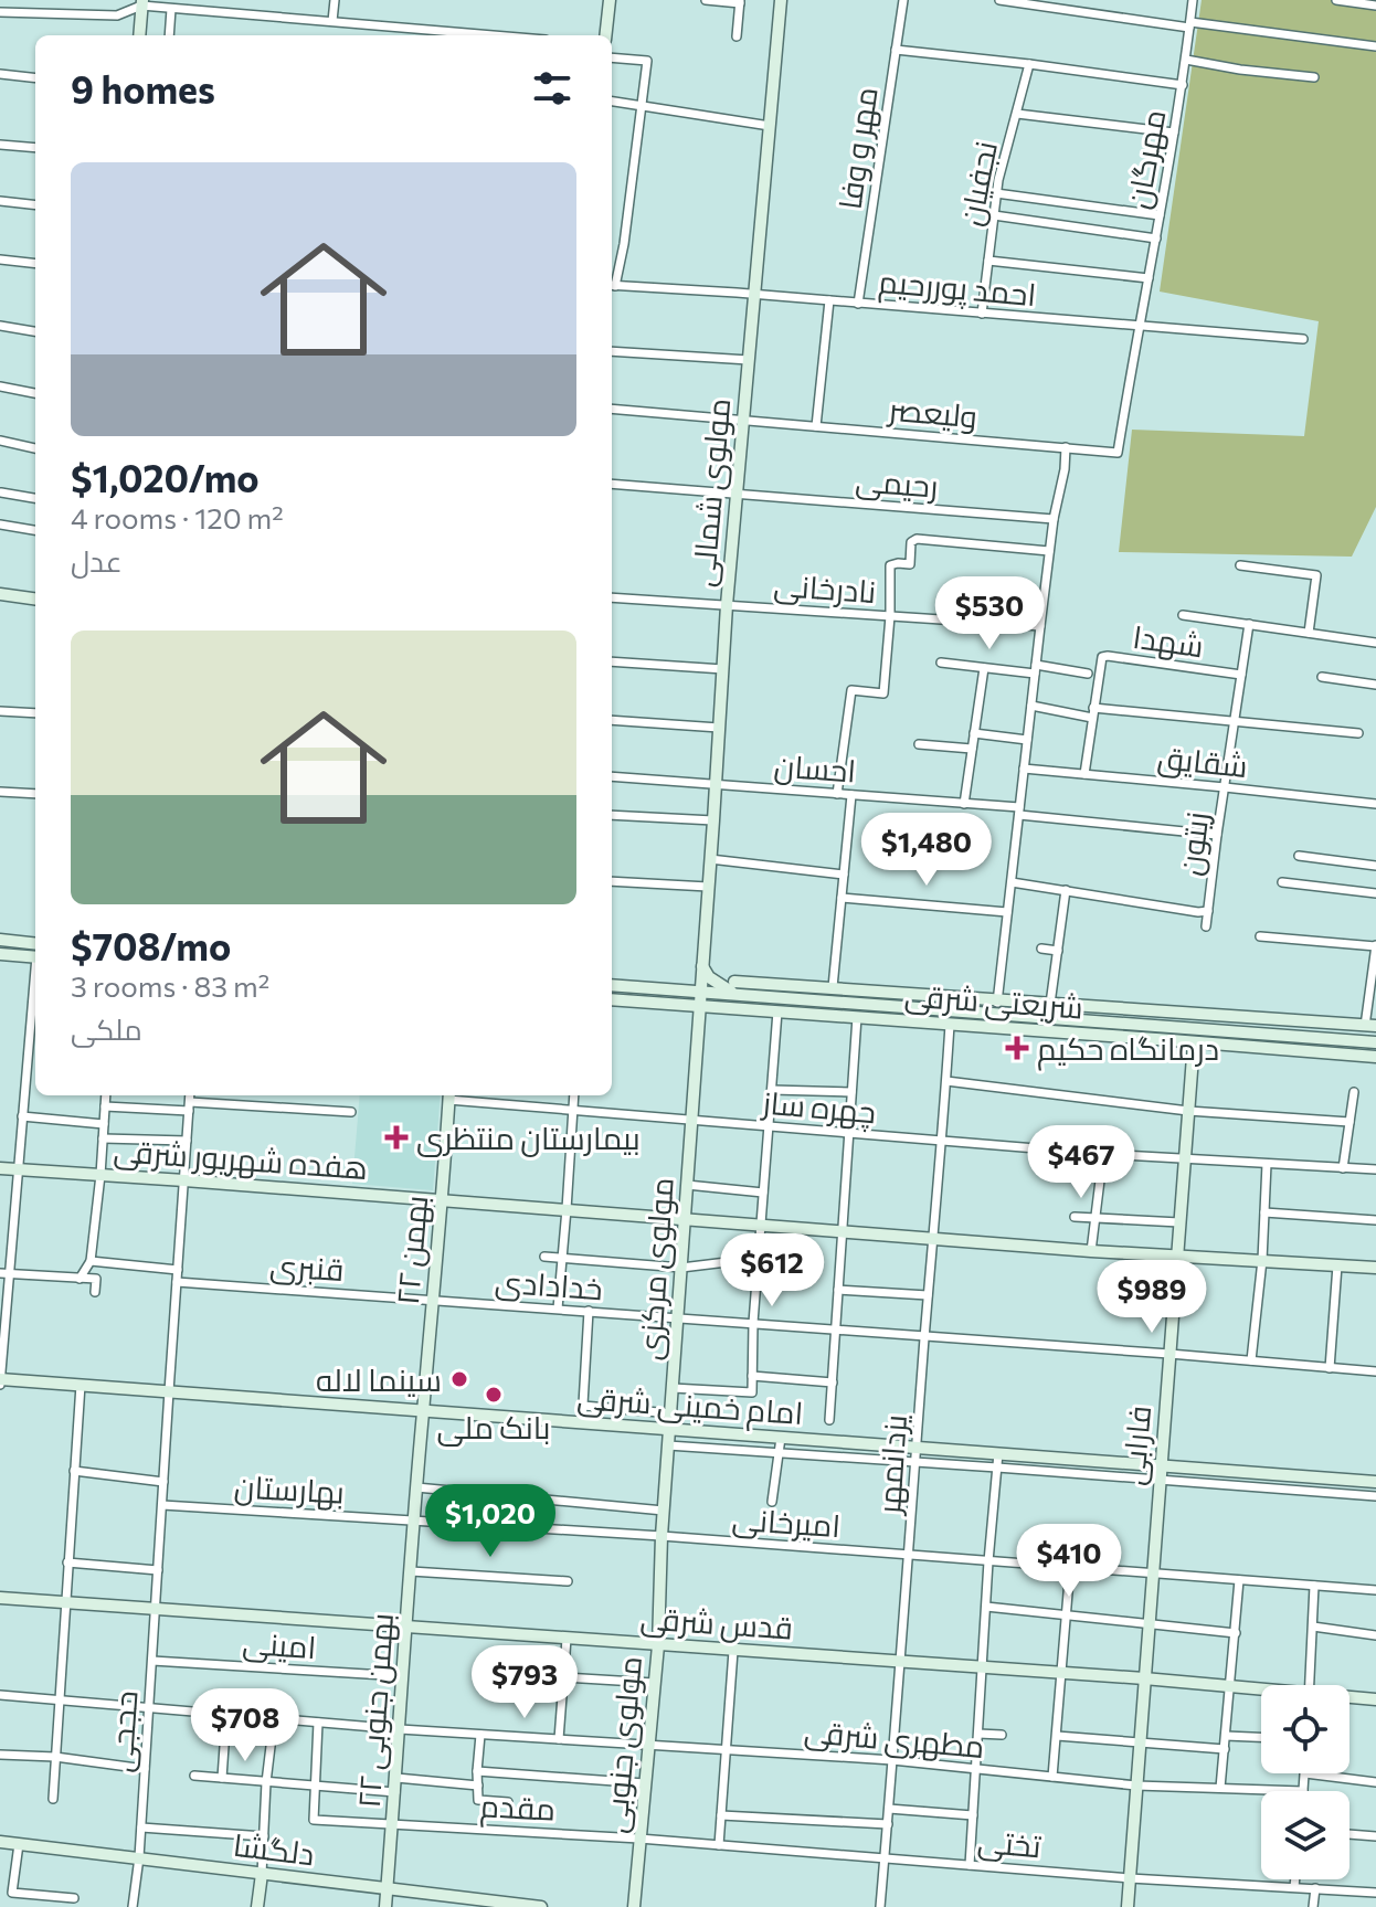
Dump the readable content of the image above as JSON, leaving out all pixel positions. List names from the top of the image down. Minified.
{"streets":{"street":["مهر و وفا","مهرگان","نجفیان","احمد پوررحیم","ولیعصر","رحیمی","مولوی شمالی","نادرخانی","شهدا","شقایق","احسان","زیتون","شریعتی شرقی","چهره ساز","هفده شهریور شرقی","۲۲ بهمن","قنبری","مولوی مرکزی","خدادادی","امام خمینی شرقی","فارابی","یزدانمهر","بهارستان","امیرخانی","قدس شرقی","امینی","۲۲ بهمن جنوبی","حججی","مطهری شرقی","مولوی جنوبی","مقدم","تختی","دلگشا"]},"crossings":[["مهر و وفا","احمد پوررحیم"],["مهرگان","احمد پوررحیم"],["مهرگان","ولیعصر"],["نجفیان","احمد پوررحیم"],["احمد پوررحیم","مولوی شمالی"],["ولیعصر","مولوی شمالی"],["رحیمی","مولوی شمالی"],["مولوی شمالی","نادرخانی"],["مولوی شمالی","احسان"],["مولوی شمالی","شریعتی شرقی"],["مولوی شمالی","مولوی مرکزی"],["شهدا","شقایق"],["شهدا","زیتون"],["شقایق","زیتون"],["احسان","زیتون"],["شریعتی شرقی","مولوی مرکزی"],["شریعتی شرقی","فارابی"],["شریعتی شرقی","یزدانمهر"],["چهره ساز","۲۲ بهمن"],["چهره ساز","مولوی مرکزی"],["چهره ساز","فارابی"],["چهره ساز","یزدانمهر"],["هفده شهریور شرقی","۲۲ بهمن"],["هفده شهریور شرقی","مولوی مرکزی"],["هفده شهریور شرقی","فارابی"],["هفده شهریور شرقی","یزدانمهر"],["هفده شهریور شرقی","حججی"],["۲۲ بهمن","قنبری"],["۲۲ بهمن","خدادادی"],["۲۲ بهمن","امام خمینی شرقی"],["۲۲ بهمن","۲۲ بهمن جنوبی"],["قنبری","خدادادی"],["قنبری","حججی"],["مولوی مرکزی","خدادادی"],["مولوی مرکزی","امام خمینی شرقی"],["مولوی مرکزی","مولوی جنوبی"],["خدادادی","فارابی"],["خدادادی","یزدانمهر"],["امام خمینی شرقی","فارابی"],["امام خمینی شرقی","یزدانمهر"],["امام خمینی شرقی","۲۲ بهمن جنوبی"],["امام خمینی شرقی","حججی"],["امام خمینی شرقی","مولوی جنوبی"],["فارابی","امیرخانی"],["فارابی","قدس شرقی"],["فارابی","مطهری شرقی"],["فارابی","تختی"],["یزدانمهر","امیرخانی"],["یزدانمهر","قدس شرقی"],["یزدانمهر","مطهری شرقی"],["یزدانمهر","تختی"],["بهارستان","امیرخانی"],["بهارستان","۲۲ بهمن جنوبی"],["بهارستان","حججی"],["بهارستان","مولوی جنوبی"],["امیرخانی","مولوی جنوبی"],["قدس شرقی","۲۲ بهمن جنوبی"],["قدس شرقی","حججی"],["قدس شرقی","مولوی جنوبی"],["امینی","۲۲ بهمن جنوبی"],["امینی","حججی"],["۲۲ بهمن جنوبی","مطهری شرقی"],["۲۲ بهمن جنوبی","مقدم"],["۲۲ بهمن جنوبی","دلگشا"],["حججی","مطهری شرقی"],["حججی","دلگشا"],["مطهری شرقی","مولوی جنوبی"],["مولوی جنوبی","مقدم"],["مقدم","تختی"]],"places":{"health":["درمانگاه حکیم","بیمارستان منتظری"],"other":["سینما لاله","بانک ملی"]},"page":{"heading":"9 homes","list":[{"name":"$1,020/mo","note":"4 rooms · 120 m² · عدل"},{"name":"$708/mo","note":"3 rooms · 83 m² · ملکی"}],"price":["$530","$1,480","$467","$612","$989","$1,020","$410","$793","$708"]}}
